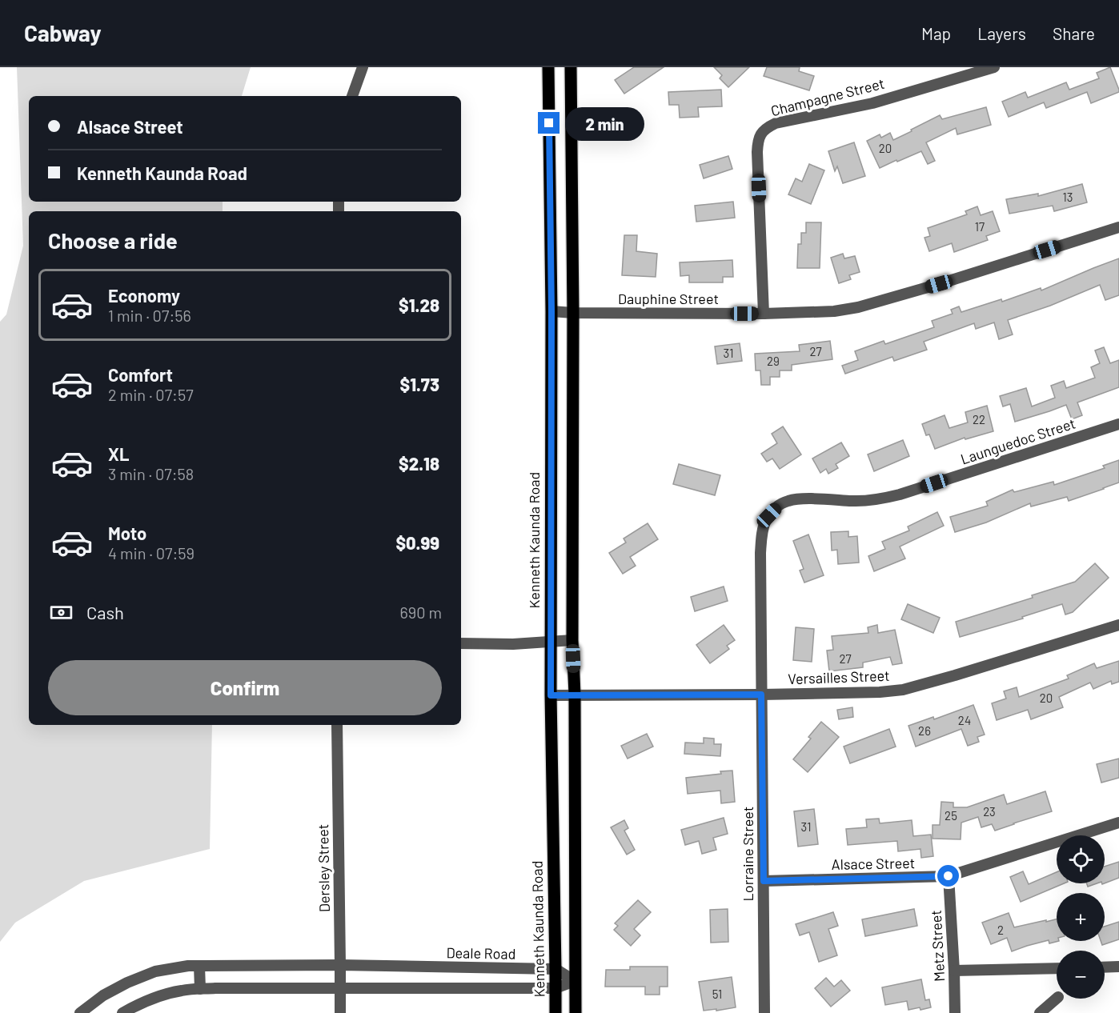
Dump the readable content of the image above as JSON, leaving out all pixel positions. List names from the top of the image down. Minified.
{"streets":{"main road":["Kenneth Kaunda Road"],"street":["Champagne Street","Dauphine Street","Launguedoc Street","Versailles Street","Lorraine Street","Alsace Street","Dersley Street","Metz Street","Deale Road"]},"crossings":[["Champagne Street","Dauphine Street"],["Dauphine Street","Kenneth Kaunda Road"],["Launguedoc Street","Versailles Street"],["Launguedoc Street","Lorraine Street"],["Kenneth Kaunda Road","Versailles Street"],["Kenneth Kaunda Road","Deale Road"],["Versailles Street","Lorraine Street"],["Lorraine Street","Alsace Street"],["Alsace Street","Metz Street"],["Dersley Street","Deale Road"]],"house_numbers":["20","13","17","27","31","29","22","27","20","24","26","23","25","31","2","51"],"page":{"header":"Cabway","nav":["Map","Layers","Share"],"banner":["Alsace Street","Kenneth Kaunda Road"],"bubble":"2 min","heading":"Choose a ride","list":[{"name":"Economy","note":"1 min · 07:56","value":"$1.28"},{"name":"Comfort","note":"2 min · 07:57","value":"$1.73"},{"name":"XL","note":"3 min · 07:58","value":"$2.18"},{"name":"Moto","note":"4 min · 07:59","value":"$0.99"}],"pay":["Cash","690 m"],"buttons":"Confirm","map_buttons":["+","−"]}}
